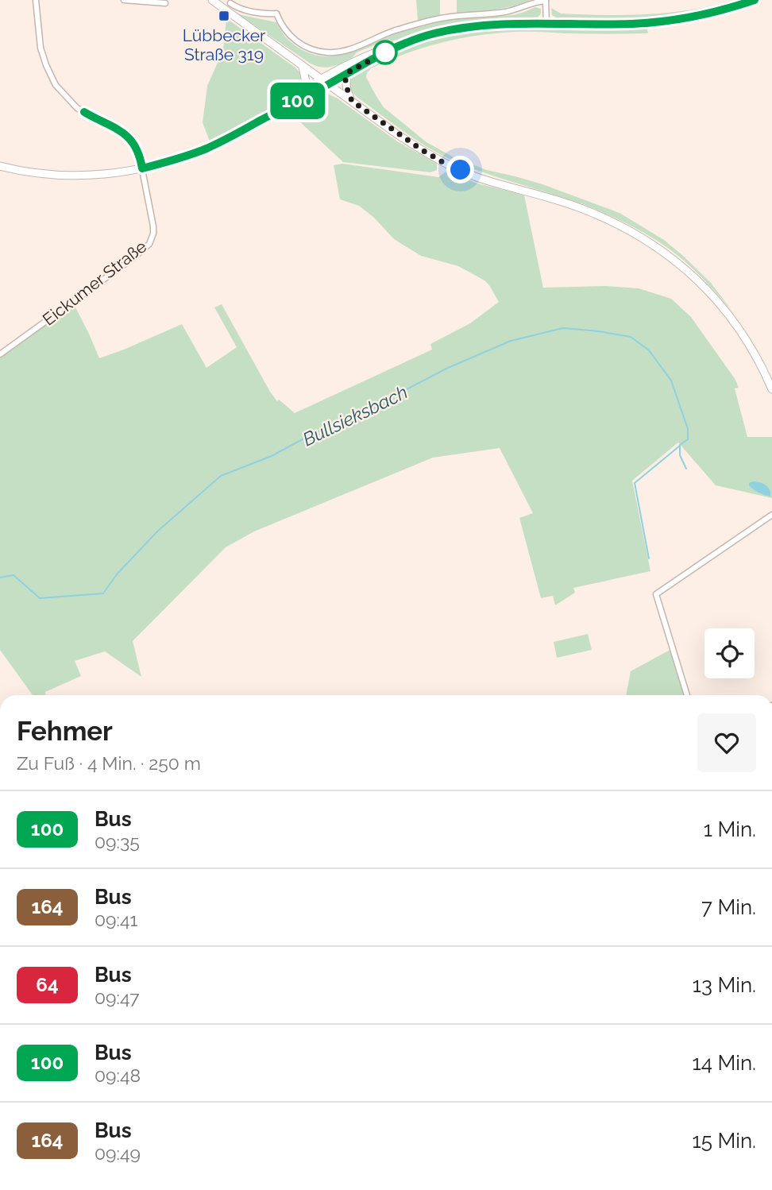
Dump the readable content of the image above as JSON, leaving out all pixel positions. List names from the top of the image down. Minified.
{"streets":{"street":["Eickumer Straße"]},"water":["Bullsieksbach"],"places":{"transit":["Lübbecker Straße 319"]},"lines":["bus line 100"],"page":{"on_map":"100","heading":["Fehmer","Zu Fuß · 4 Min. · 250 m"],"list":[{"mark":"100","name":"Bus","note":"09:35","value":"1 Min."},{"mark":"164","name":"Bus","note":"09:41","value":"7 Min."},{"mark":"64","name":"Bus","note":"09:47","value":"13 Min."},{"mark":"100","name":"Bus","note":"09:48","value":"14 Min."},{"mark":"164","name":"Bus","note":"09:49","value":"15 Min."}]}}
